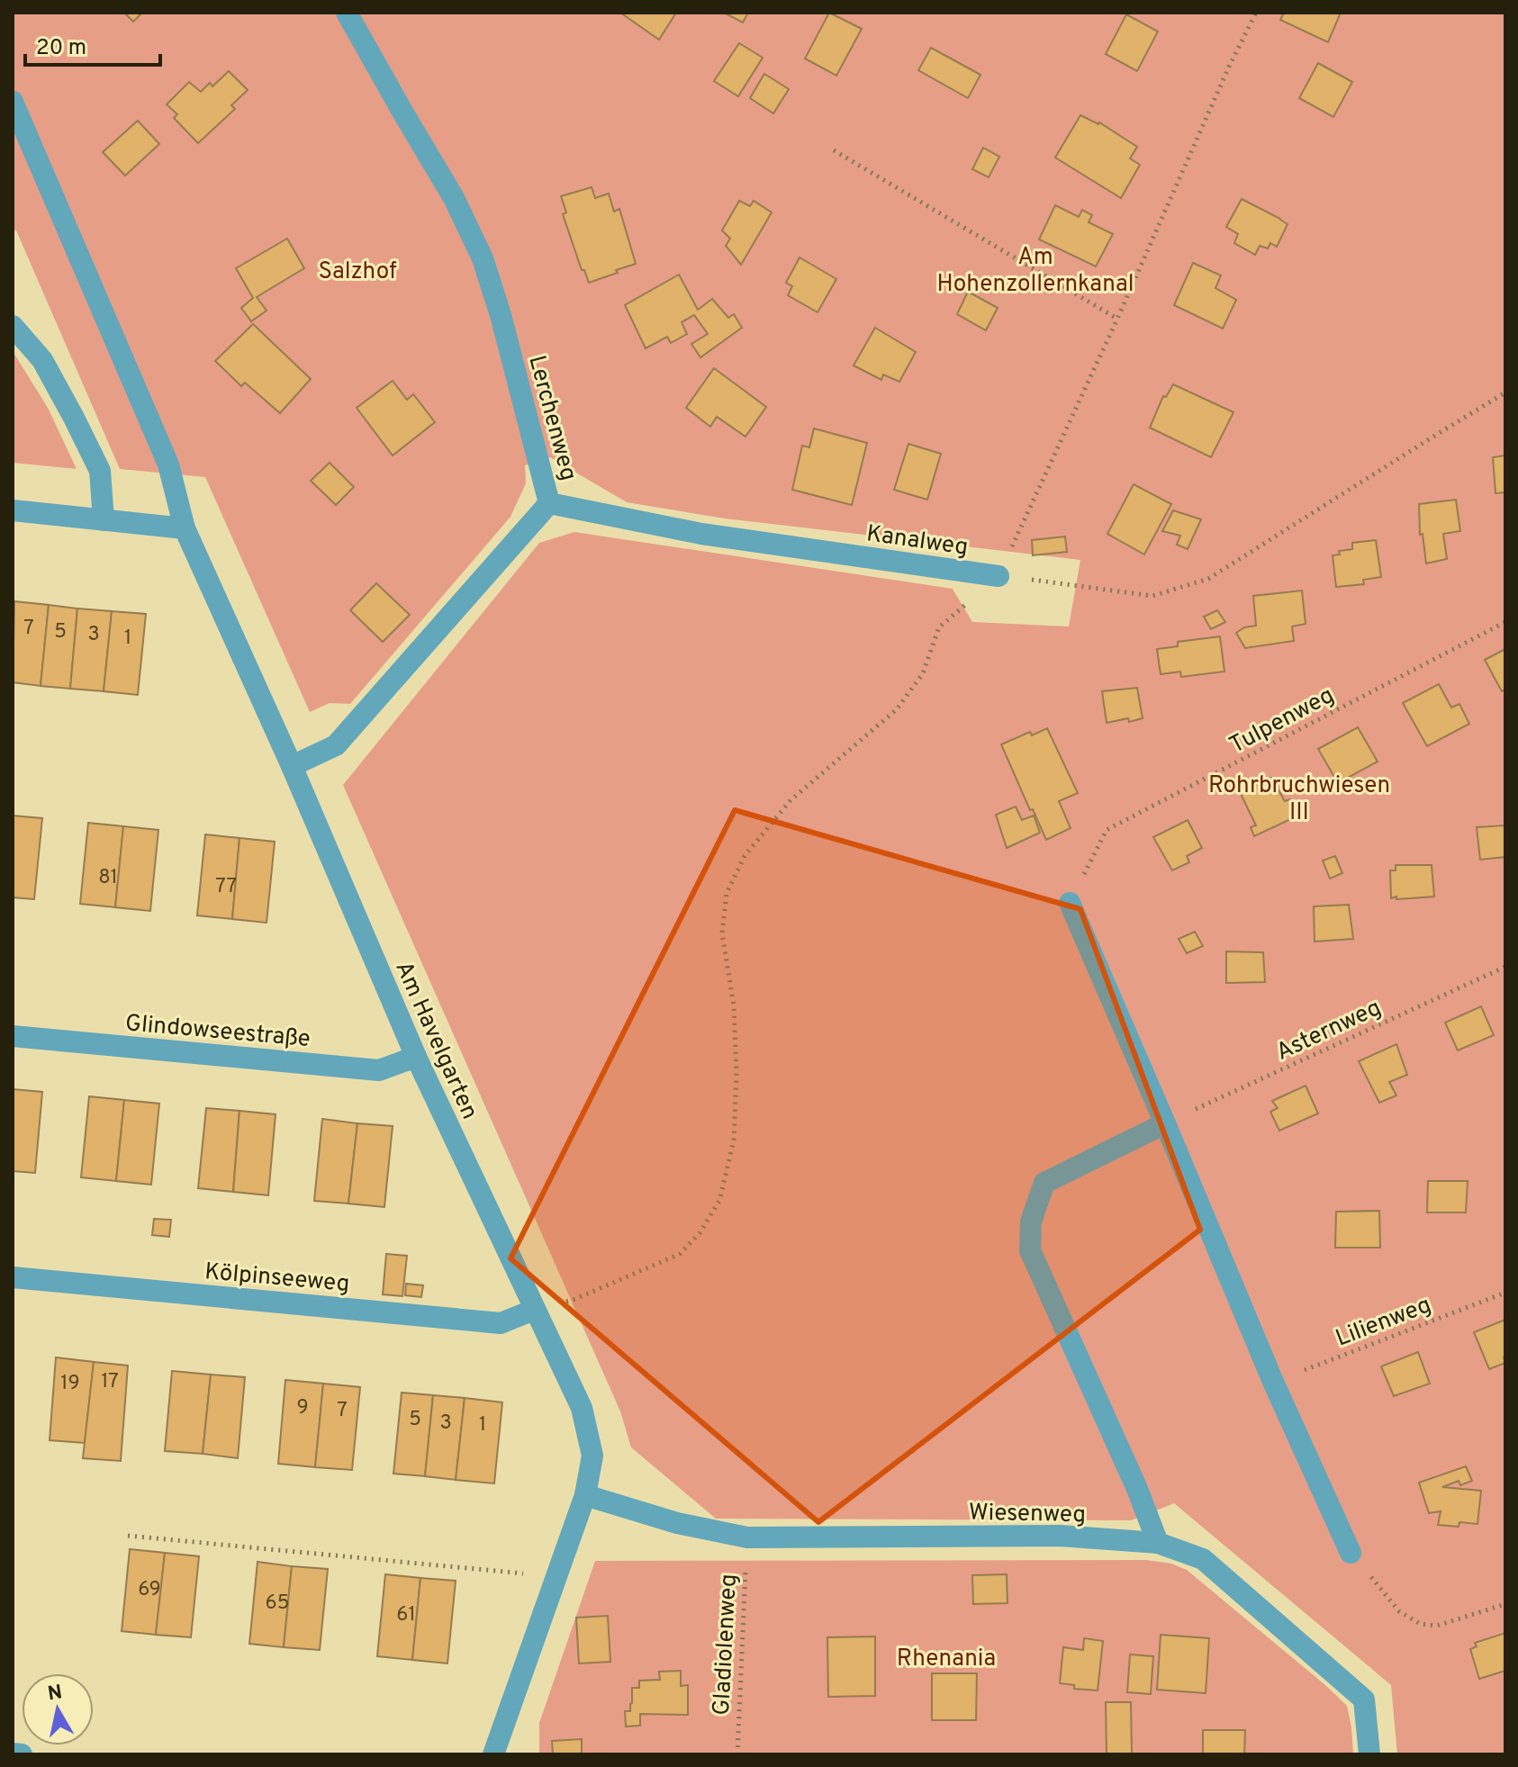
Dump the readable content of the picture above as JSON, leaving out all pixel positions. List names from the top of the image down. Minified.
{"streets":{"street":["Lerchenweg","Kanalweg","Glindowseestraße","Am Havelgarten","Kölpinseeweg","Wiesenweg"],"path":["Tulpenweg","Asternweg","Lilienweg","Gladiolenweg"]},"crossings":[["Lerchenweg","Kanalweg"],["Lerchenweg","Am Havelgarten"],["Glindowseestraße","Am Havelgarten"],["Am Havelgarten","Kölpinseeweg"],["Am Havelgarten","Wiesenweg"],["Wiesenweg","Gladiolenweg"]],"parks":["Am Hohenzollernkanal","Salzhof","Rohrbruchwiesen III","Rhenania"],"house_numbers":["7","5","3","1","81","77","17","19","9","7","5","3","1","69","65","61"],"scale_bar":"20 m","north":"top"}
